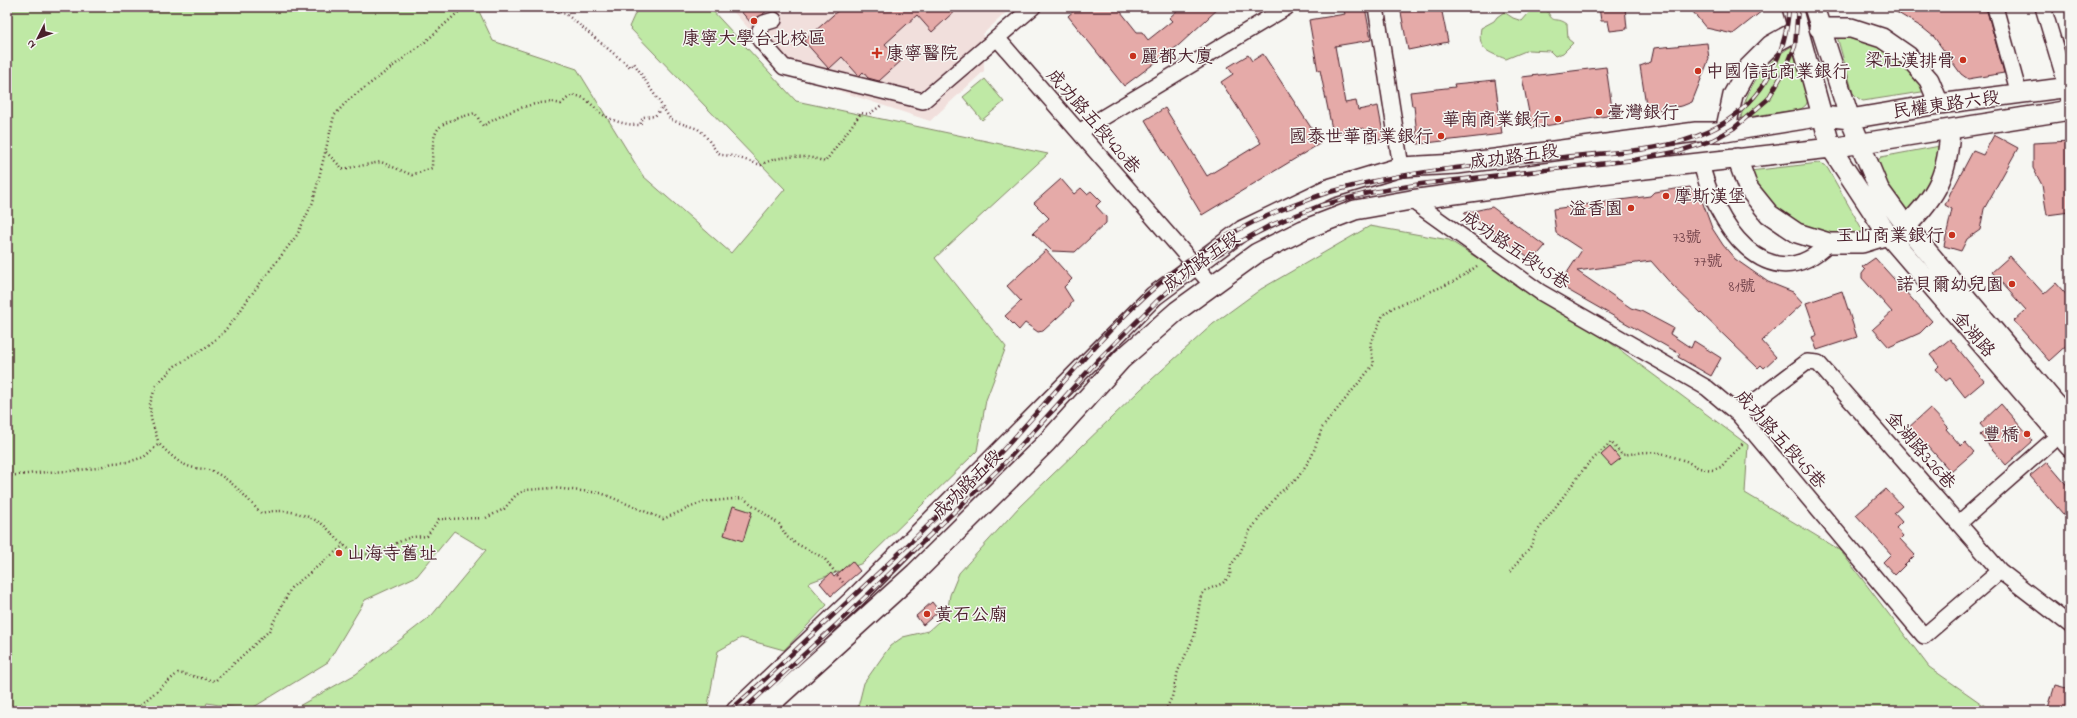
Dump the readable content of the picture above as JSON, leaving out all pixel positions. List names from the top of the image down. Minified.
{"streets":{"main road":["民權東路六段","成功路五段","金湖路"],"street":["成功路五段420巷","成功路五段45巷","金湖路326巷"]},"crossings":[["民權東路六段","成功路五段"],["民權東路六段","金湖路"],["成功路五段420巷","成功路五段"],["成功路五段","成功路五段45巷"],["成功路五段","金湖路"],["成功路五段45巷","金湖路326巷"]],"places":{"other":["康寧大學台北校區","麗都大廈","梁社漢排骨","中國信託商業銀行","臺灣銀行","華南商業銀行","國泰世華商業銀行","摩斯漢堡","溢香園","玉山商業銀行","諾貝爾幼兒園","豐橋","山海寺舊址","黃石公廟"],"health":["康寧醫院"]},"house_numbers":["73號","77號","81號"],"north":"bottom left"}
